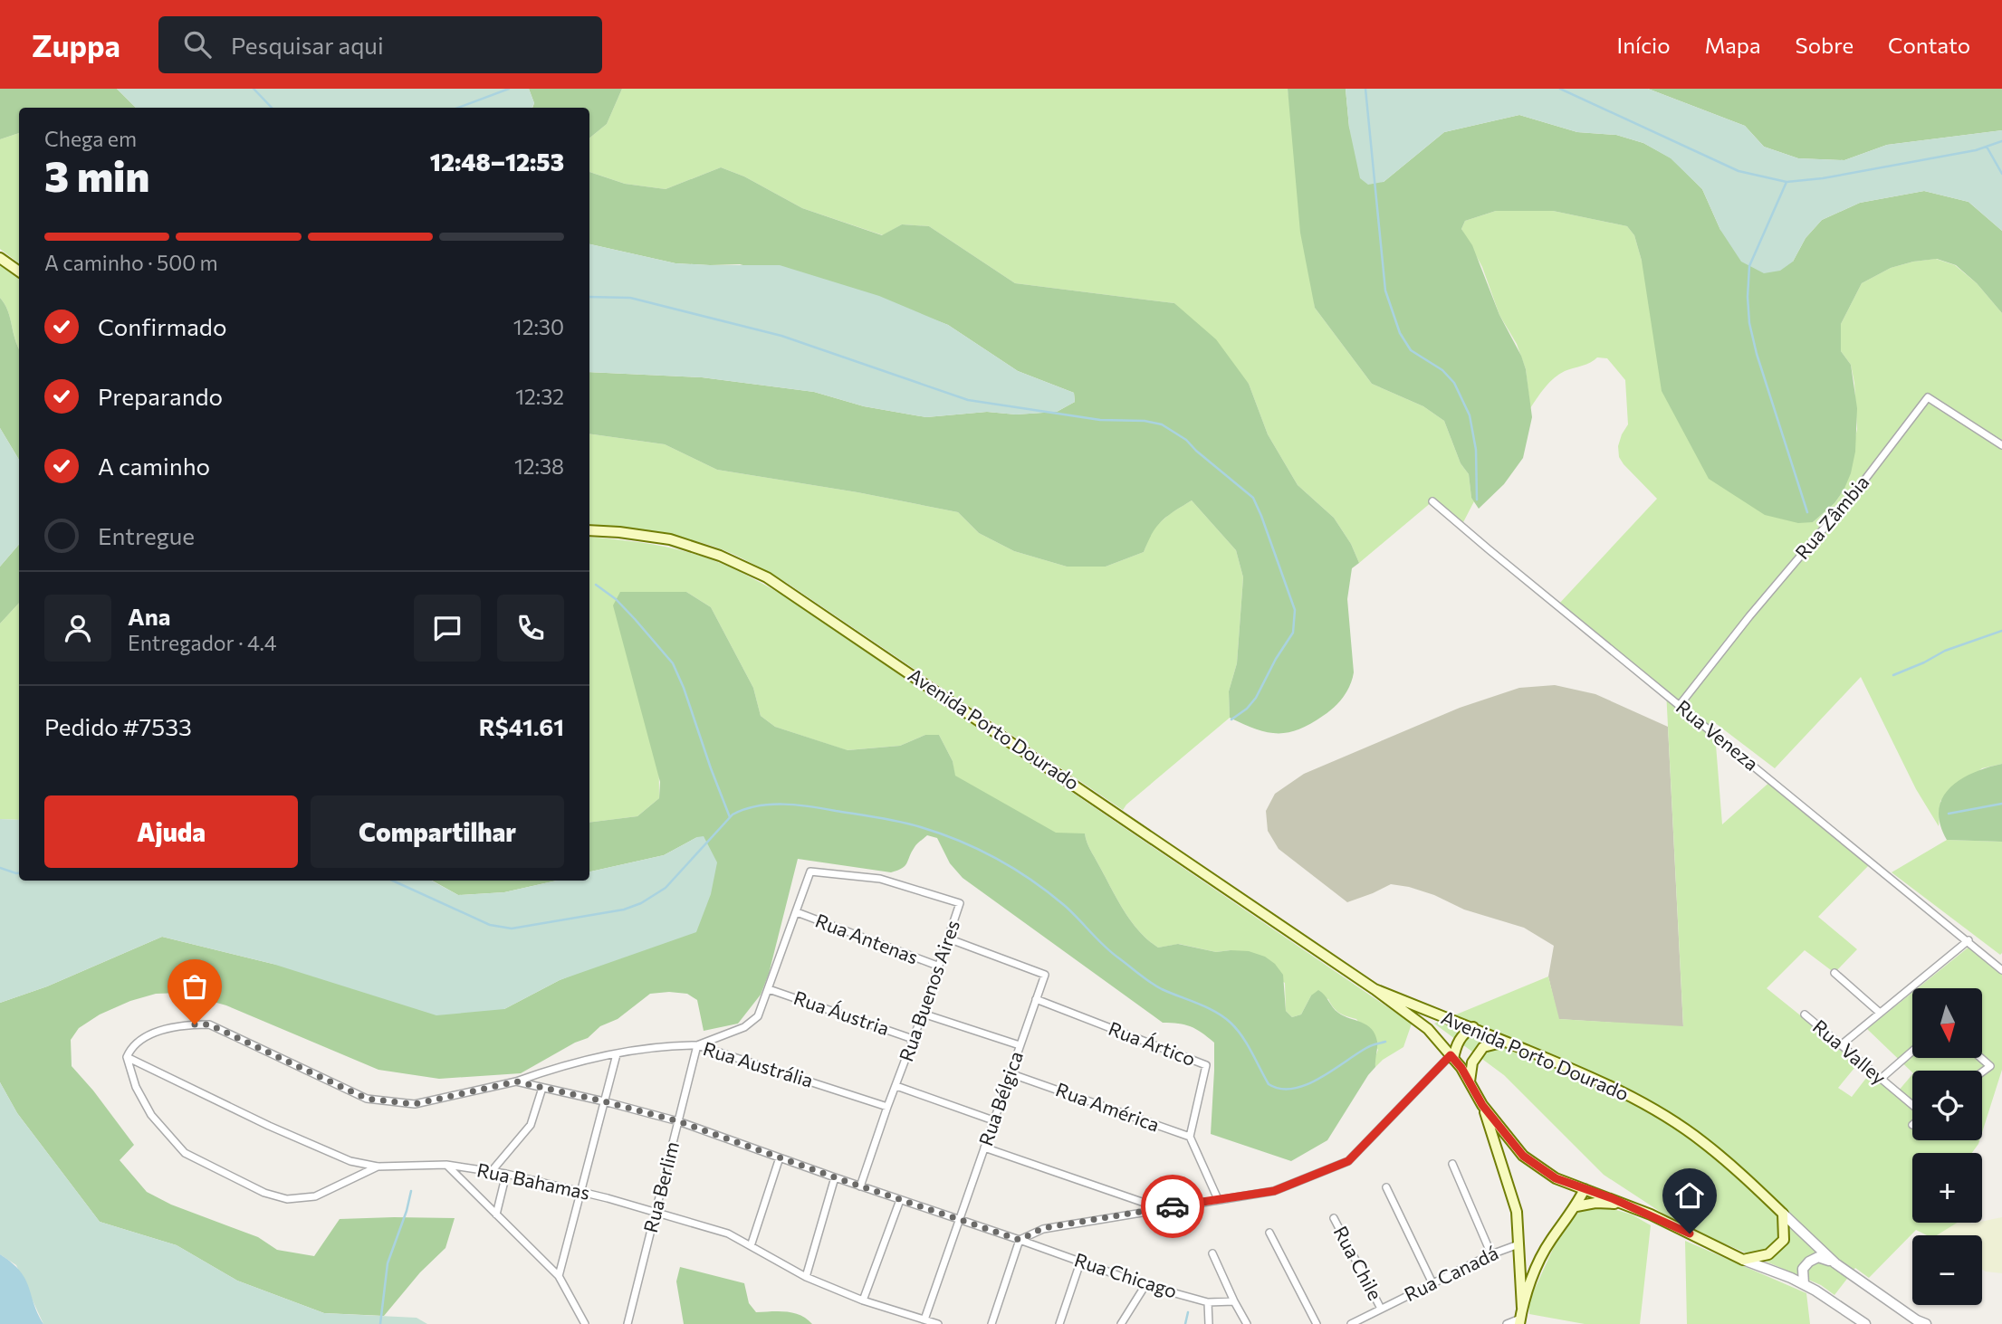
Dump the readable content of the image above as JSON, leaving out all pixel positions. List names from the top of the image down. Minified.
{"streets":{"main road":["Avenida Porto Dourado"],"street":["Rua Zâmbia","Rua Veneza","Rua Antenas","Rua Buenos Aires","Rua Áustria","Rua Ártico","Rua Valley","Rua Austrália","Rua Bélgica","Rua América","Rua Bahamas","Rua Berlim","Rua Chile","Rua Canadá","Rua Chicago"]},"crossings":[["Rua Zâmbia","Rua Veneza"],["Rua Antenas","Rua Buenos Aires"],["Rua Buenos Aires","Rua Áustria"],["Rua Buenos Aires","Rua Austrália"],["Rua Buenos Aires","Rua Bélgica"],["Rua Buenos Aires","Rua Chicago"],["Rua Ártico","Rua Bélgica"],["Rua Ártico","Rua América"],["Rua Austrália","Rua Bahamas"],["Rua Austrália","Rua Berlim"],["Rua Austrália","Rua Chicago"],["Rua Bélgica","Rua América"],["Rua Bélgica","Rua Bahamas"],["Rua Bélgica","Rua Chicago"],["Rua Bahamas","Rua Berlim"],["Rua Berlim","Rua Chicago"],["Rua Chile","Rua Canadá"]],"north":"bottom","page":{"header":"Zuppa","search":"Pesquisar aqui","nav":["Início","Mapa","Sobre","Contato"],"heading":["3 min","Chega em","12:48–12:53"],"panel":["Ana","Entregador · 4.4","Pedido #7533","R$41.61"],"bar":"A caminho · 500 m","list":[["Confirmado","12:30"],["Preparando","12:32"],["A caminho","12:38"],"Entregue"],"buttons":["Ajuda","Compartilhar"],"map_buttons":["+","−"]}}
